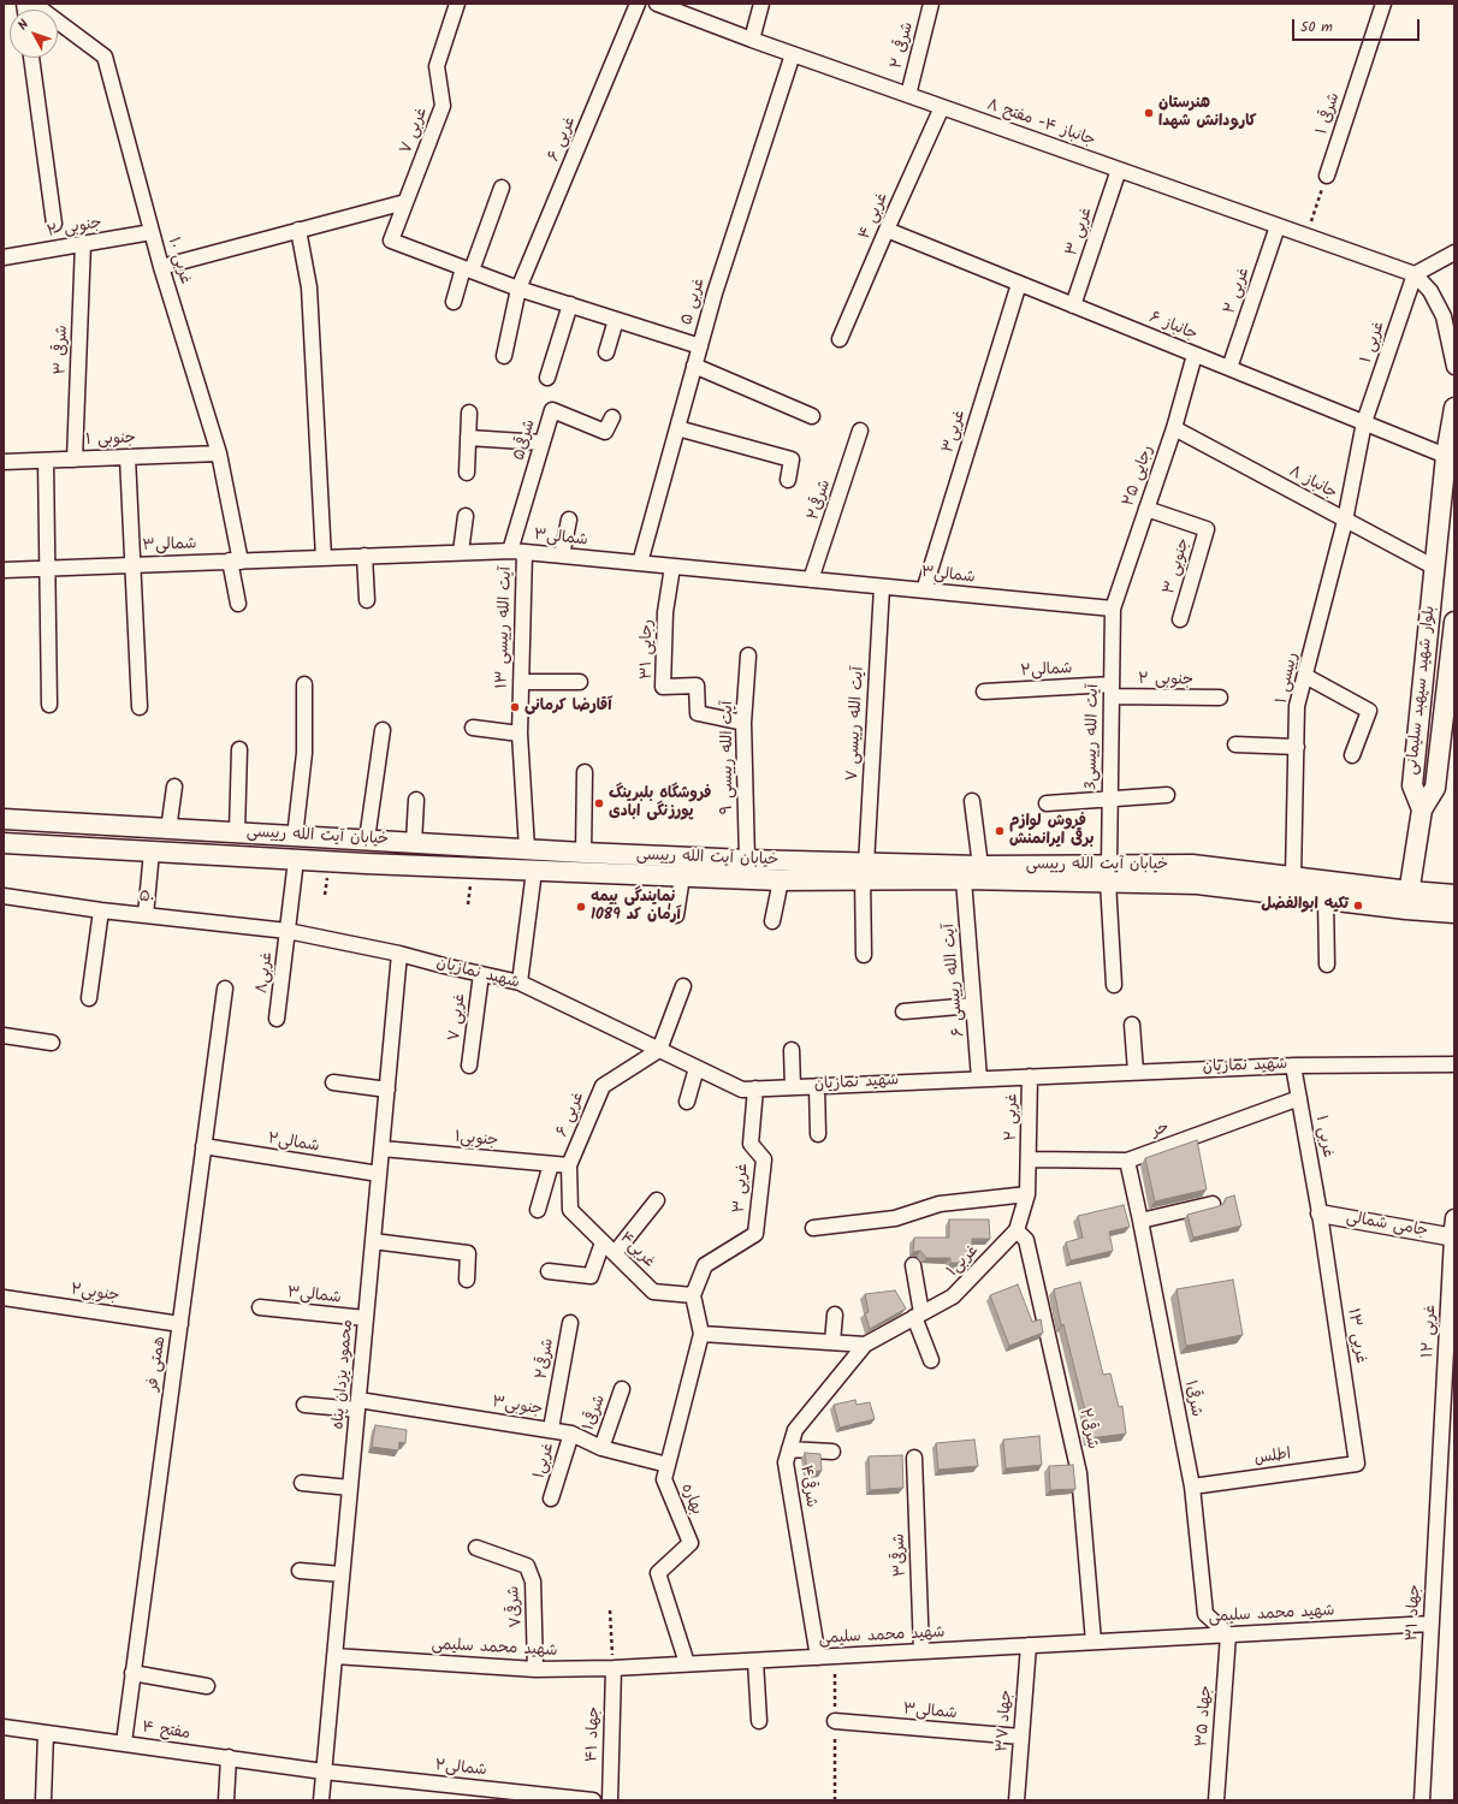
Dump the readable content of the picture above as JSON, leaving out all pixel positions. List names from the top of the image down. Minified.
{"streets":{"main road":["بلوار شهید سپهبد سلیمانی","خیابان آیت الله رییسی"],"street":["شرقی ۲","شرقی ۱","جانباز ۴- مفتح ۸","غربی ۷","غربی ۶","غربی ۴","جنوبی ۲","غربی ۳","غربی ۱۰","غربی ۲","غربی ۵","جانباز ۶","غربی ۱","شرقی ۳","غربی۳","جنوبی ۱","شرقی۵","رجایی ۲۵","جانباز ۸","شرقی۲","شمالی۳","جنوبی ۳","آیت الله رییسی ۱۳","رجایی ۳۱","شمالی۲","رییسی ۱","آیت الله رییسی ۷","آیت الله رییسی3","آیت الله رییسی ۹","۵۰","غربی۸","شهید نمازیان","آیت الله رییسی ۶","حر","جنوبی۱","جامی شمالی","غربی۴","غربی۱","جنوبی۲","غربی ۱۲","غربی ۱۳","همتی فر","محمود یزدان پناه","شرقی۱","جنوبی۳","اطلس","شرقی۴","بهاره","شرقی۳","شرقی۷","جهاد ۳۱","شهید محمد سلیمی","جهاد ۳۵","جهاد ۳۷","مفتح ۴","جهاد ۴۱"]},"crossings":[["شرقی ۲","جانباز ۴- مفتح ۸"],["جانباز ۴- مفتح ۸","غربی ۴"],["جانباز ۴- مفتح ۸","غربی ۳"],["جانباز ۴- مفتح ۸","غربی ۲"],["جانباز ۴- مفتح ۸","غربی ۵"],["جانباز ۴- مفتح ۸","غربی ۱"],["غربی ۷","شهید نمازیان"],["غربی ۶","شهید نمازیان"],["غربی ۶","جنوبی۱"],["غربی ۶","غربی۴"],["غربی ۴","جانباز ۶"],["جنوبی ۲","غربی ۱۰"],["جنوبی ۲","شرقی ۳"],["جنوبی ۲","شمالی۲"],["جنوبی ۲","آیت الله رییسی3"],["غربی ۳","جانباز ۶"],["غربی ۳","شهید نمازیان"],["غربی ۳","غربی۴"],["غربی ۱۰","جنوبی ۱"],["غربی ۱۰","شمالی۳"],["غربی ۲","جانباز ۶"],["غربی ۲","شهید نمازیان"],["غربی ۲","حر"],["غربی ۲","غربی۱"],["غربی ۵","شمالی۳"],["جانباز ۶","غربی ۱"],["جانباز ۶","غربی۳"],["جانباز ۶","رجایی ۲۵"],["جانباز ۶","بلوار شهید سپهبد سلیمانی"],["غربی ۱","جانباز ۸"],["غربی ۱","رییسی ۱"],["غربی ۱","شهید نمازیان"],["غربی ۱","حر"],["غربی ۱","جامی شمالی"],["غربی ۱","غربی ۱۳"],["شرقی ۳","جنوبی ۱"],["غربی۳","شمالی۳"],["شرقی۵","شمالی۳"],["شرقی۵","آیت الله رییسی ۱۳"],["رجایی ۲۵","جانباز ۸"],["رجایی ۲۵","شمالی۳"],["رجایی ۲۵","جنوبی ۳"],["رجایی ۲۵","آیت الله رییسی3"],["جانباز ۸","رییسی ۱"],["جانباز ۸","بلوار شهید سپهبد سلیمانی"],["شرقی۲","شمالی۳"],["شرقی۲","غربی۱"],["شرقی۲","جنوبی۳"],["شرقی۲","شهید محمد سلیمی"],["شمالی۳","آیت الله رییسی ۱۳"],["شمالی۳","رجایی ۳۱"],["شمالی۳","آیت الله رییسی ۷"],["شمالی۳","آیت الله رییسی3"],["شمالی۳","محمود یزدان پناه"],["شمالی۳","جهاد ۳۷"],["آیت الله رییسی ۱۳","خیابان آیت الله رییسی"],["رجایی ۳۱","آیت الله رییسی ۹"],["شمالی۲","آیت الله رییسی3"],["شمالی۲","همتی فر"],["شمالی۲","محمود یزدان پناه"],["شمالی۲","مفتح ۴"],["رییسی ۱","خیابان آیت الله رییسی"],["آیت الله رییسی ۷","خیابان آیت الله رییسی"],["آیت الله رییسی3","خیابان آیت الله رییسی"],["آیت الله رییسی ۹","خیابان آیت الله رییسی"],["خیابان آیت الله رییسی","غربی۸"],["خیابان آیت الله رییسی","آیت الله رییسی ۶"],["۵۰","غربی۸"],["۵۰","شهید نمازیان"],["غربی۸","شهید نمازیان"],["شهید نمازیان","آیت الله رییسی ۶"],["شهید نمازیان","محمود یزدان پناه"],["حر","غربی۱"],["حر","شرقی۱"],["جنوبی۱","غربی۴"],["جنوبی۱","محمود یزدان پناه"],["جامی شمالی","غربی ۱۲"],["جامی شمالی","غربی ۱۳"],["غربی۱","جنوبی۳"],["غربی۱","شرقی۴"],["جنوبی۲","همتی فر"],["غربی ۱۲","جهاد ۳۱"],["غربی ۱۳","اطلس"],["همتی فر","مفتح ۴"],["محمود یزدان پناه","جنوبی۳"],["محمود یزدان پناه","شهید محمد سلیمی"],["محمود یزدان پناه","مفتح ۴"],["شرقی۱","جنوبی۳"],["شرقی۱","اطلس"],["شرقی۱","شهید محمد سلیمی"],["شرقی۱","جهاد ۳۵"],["جنوبی۳","بهاره"],["شرقی۴","شهید محمد سلیمی"],["بهاره","شهید محمد سلیمی"],["شرقی۳","شهید محمد سلیمی"],["شرقی۷","شهید محمد سلیمی"],["جهاد ۳۱","شهید محمد سلیمی"],["شهید محمد سلیمی","جهاد ۳۵"],["شهید محمد سلیمی","جهاد ۳۷"],["شهید محمد سلیمی","جهاد ۴۱"]],"places":["هنرستان کارودانش شهدا","آقارضا کرمانی","فروشگاه بلبرینگ پورزنگی ابادی","فروش لوازم برقی ایرانمنش","تکیه ابوالفضل","نمایندگی بیمه آرمان کد 1089"],"scale_bar":"50 m","north":"top left"}
